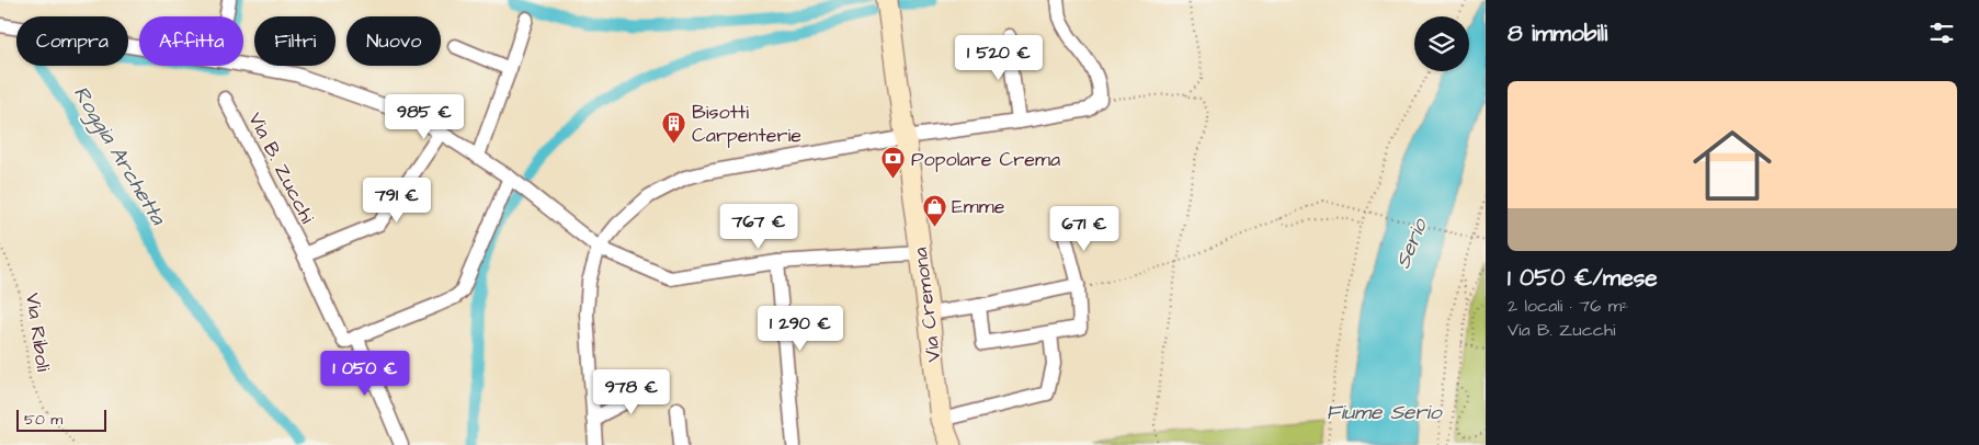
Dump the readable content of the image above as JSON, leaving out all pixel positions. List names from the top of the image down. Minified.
{"streets":{"street":["Via B. Zucchi","Via Cremona"],"path":["Via Riboli"]},"water":["Roggia Archetta","Serio","Fiume Serio"],"places":{"building":["Bisotti Carpenterie"],"bank":["Popolare Crema"],"shop":["Emme"]},"scale_bar":"50 m","page":{"heading":"8 immobili","chip":["Compra","Affitta","Filtri","Nuovo"],"price":["1 520 €","985 €","791 €","767 €","671 €","1 290 €","1 050 €","978 €"],"list":[{"name":"1 050 €/mese","note":"2 locali · 76 m² · Via B. Zucchi"}],"scale":"50 m"}}
